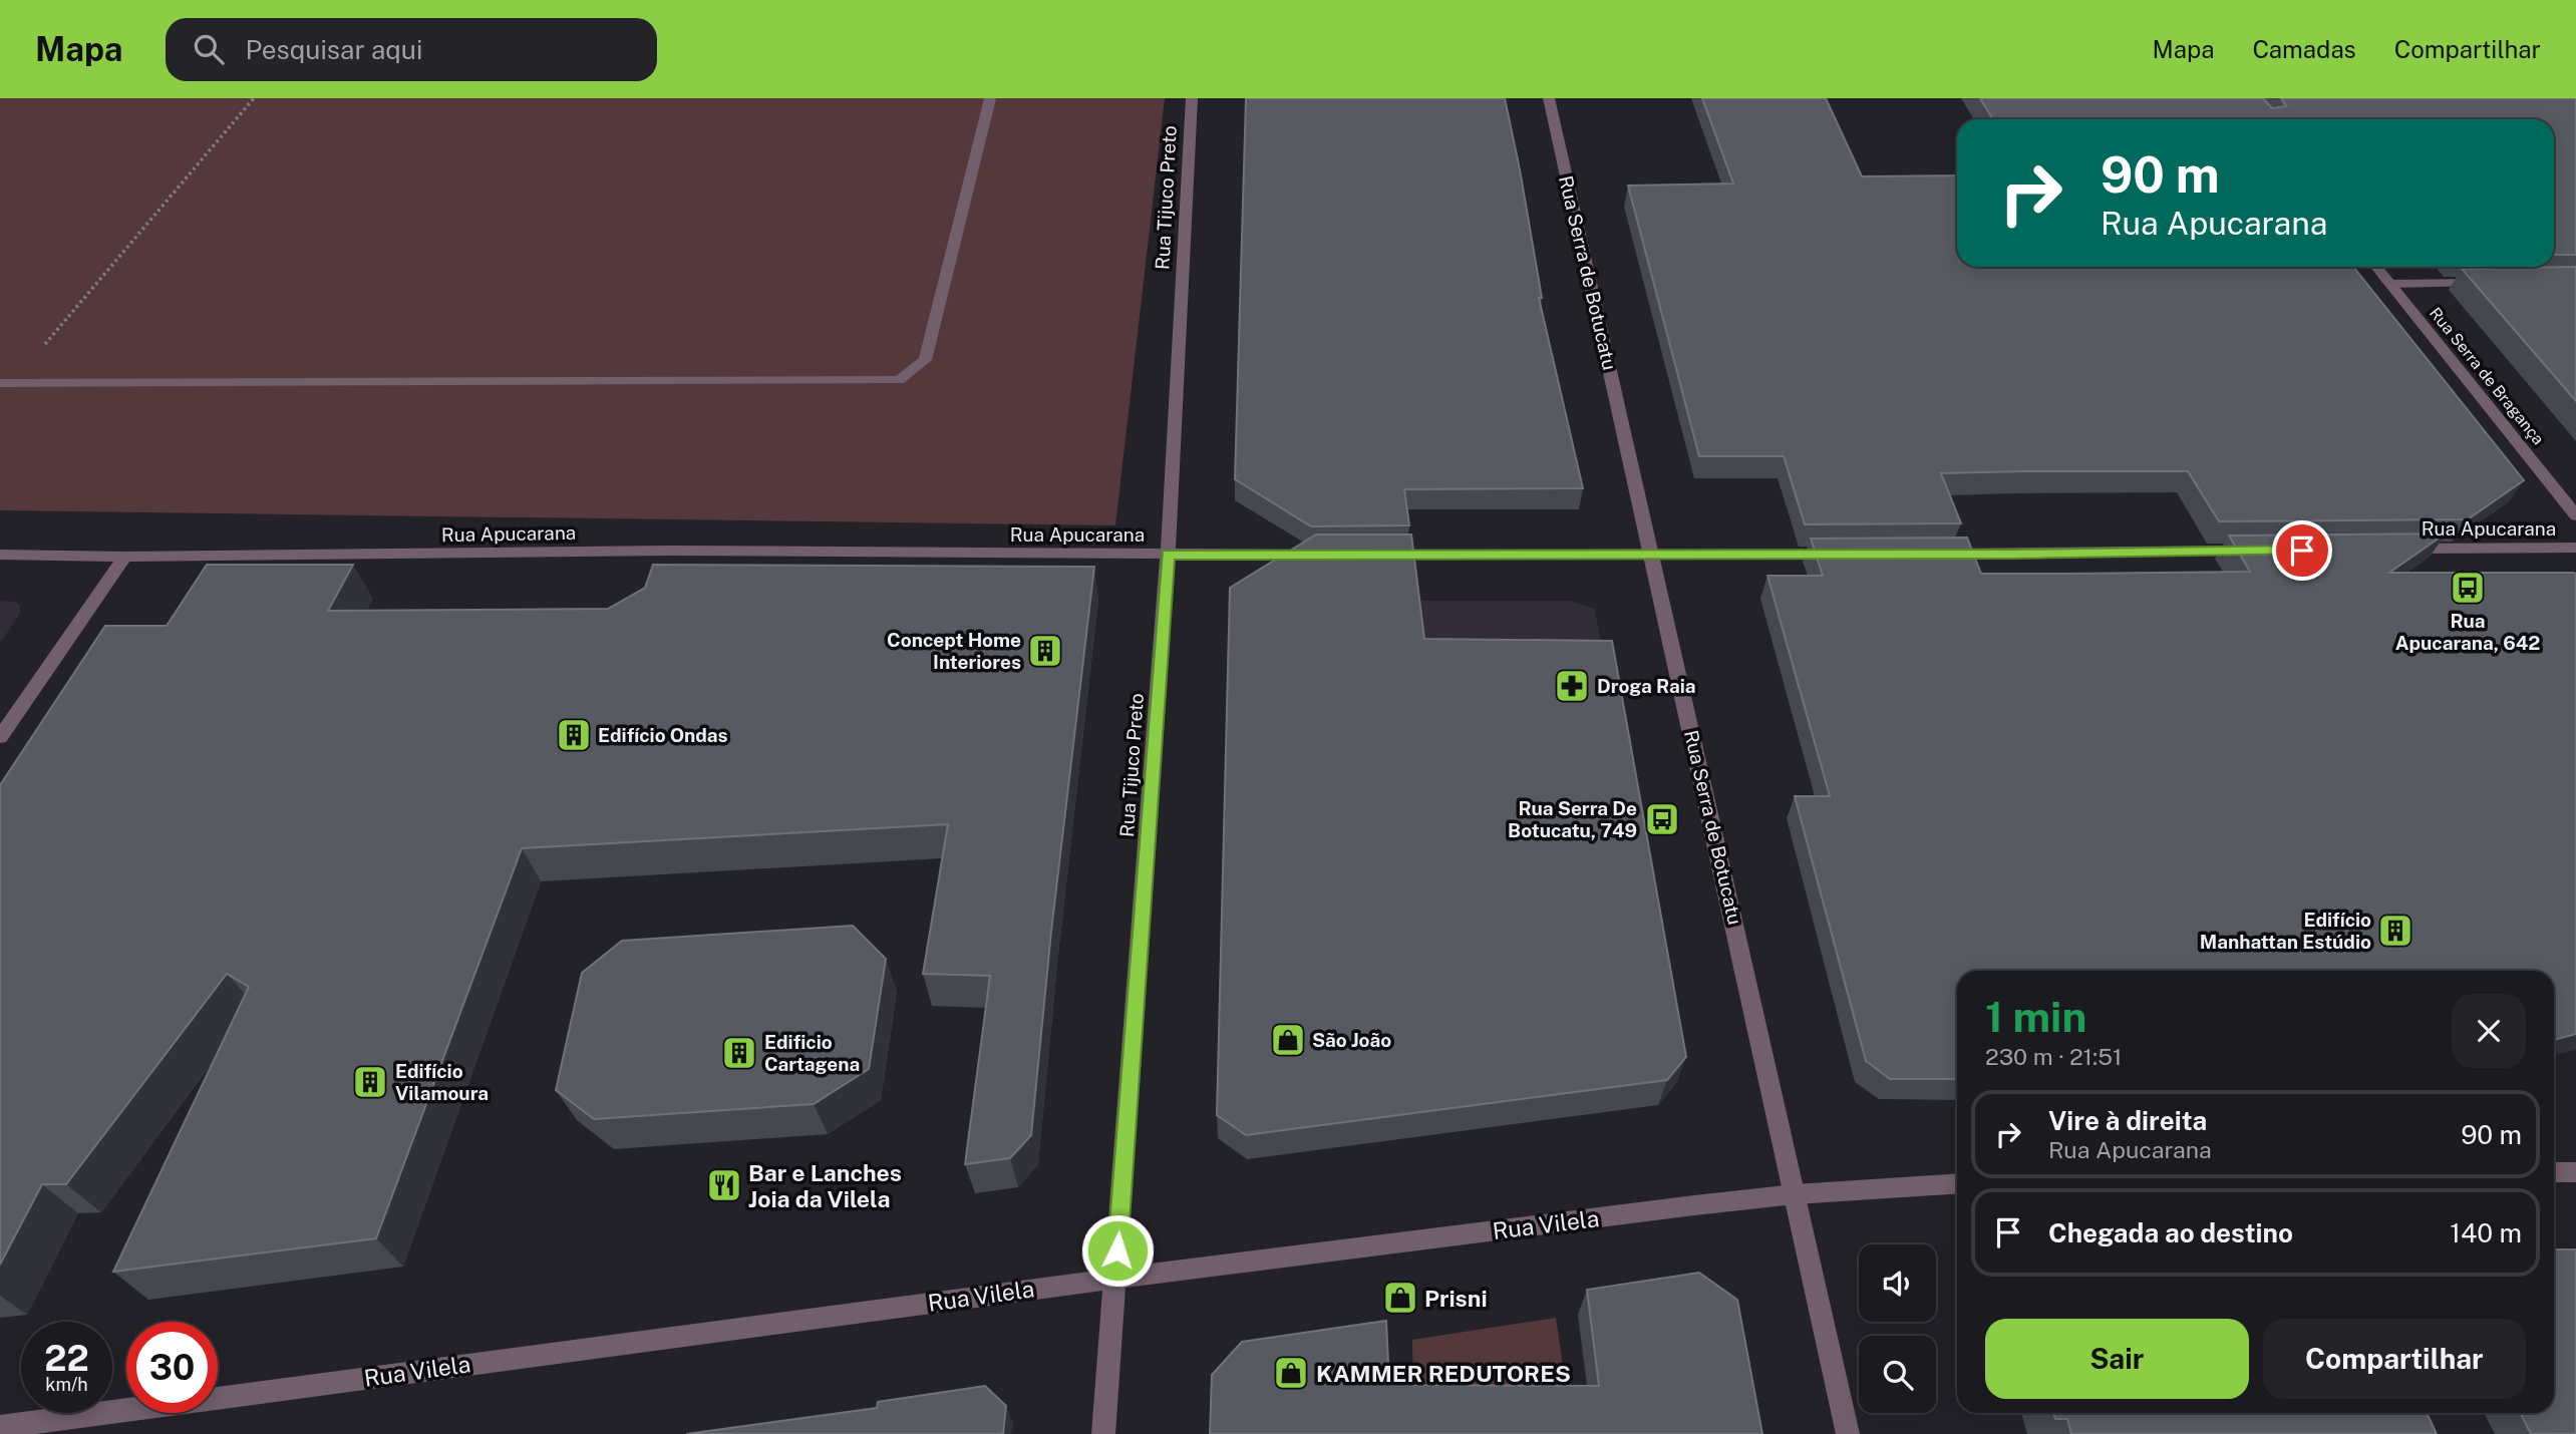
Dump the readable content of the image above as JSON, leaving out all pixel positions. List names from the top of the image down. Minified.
{"streets":{"street":["Rua Tijuco Preto","Rua Serra de Botucatu","Rua Serra de Bragança","Rua Apucarana","Rua Vilela"]},"crossings":[["Rua Tijuco Preto","Rua Apucarana"],["Rua Tijuco Preto","Rua Vilela"],["Rua Serra de Botucatu","Rua Vilela"]],"places":{"bus stop":["Rua Apucarana, 642","Rua Serra De Botucatu, 749"],"building":["Concept Home Interiores","Edifício Ondas","Edifício Manhattan Estúdio","Edificio Cartagena","Edifício Vilamoura"],"pharmacy":["Droga Raia"],"shop":["São João","Prisni","KAMMER REDUTORES"],"restaurant":["Bar e Lanches Joia da Vilela"]},"page":{"header":"Mapa","search":"Pesquisar aqui","nav":["Mapa","Camadas","Compartilhar"],"turn":["90 m","Rua Apucarana"],"heading":["1 min","230 m · 21:51"],"list":[{"name":"Vire à direita","note":"Rua Apucarana","value":"90 m"},{"name":"Chegada ao destino","value":"140 m"}],"buttons":["Sair","Compartilhar"],"speed":"22 km/h","limit":"30"}}
